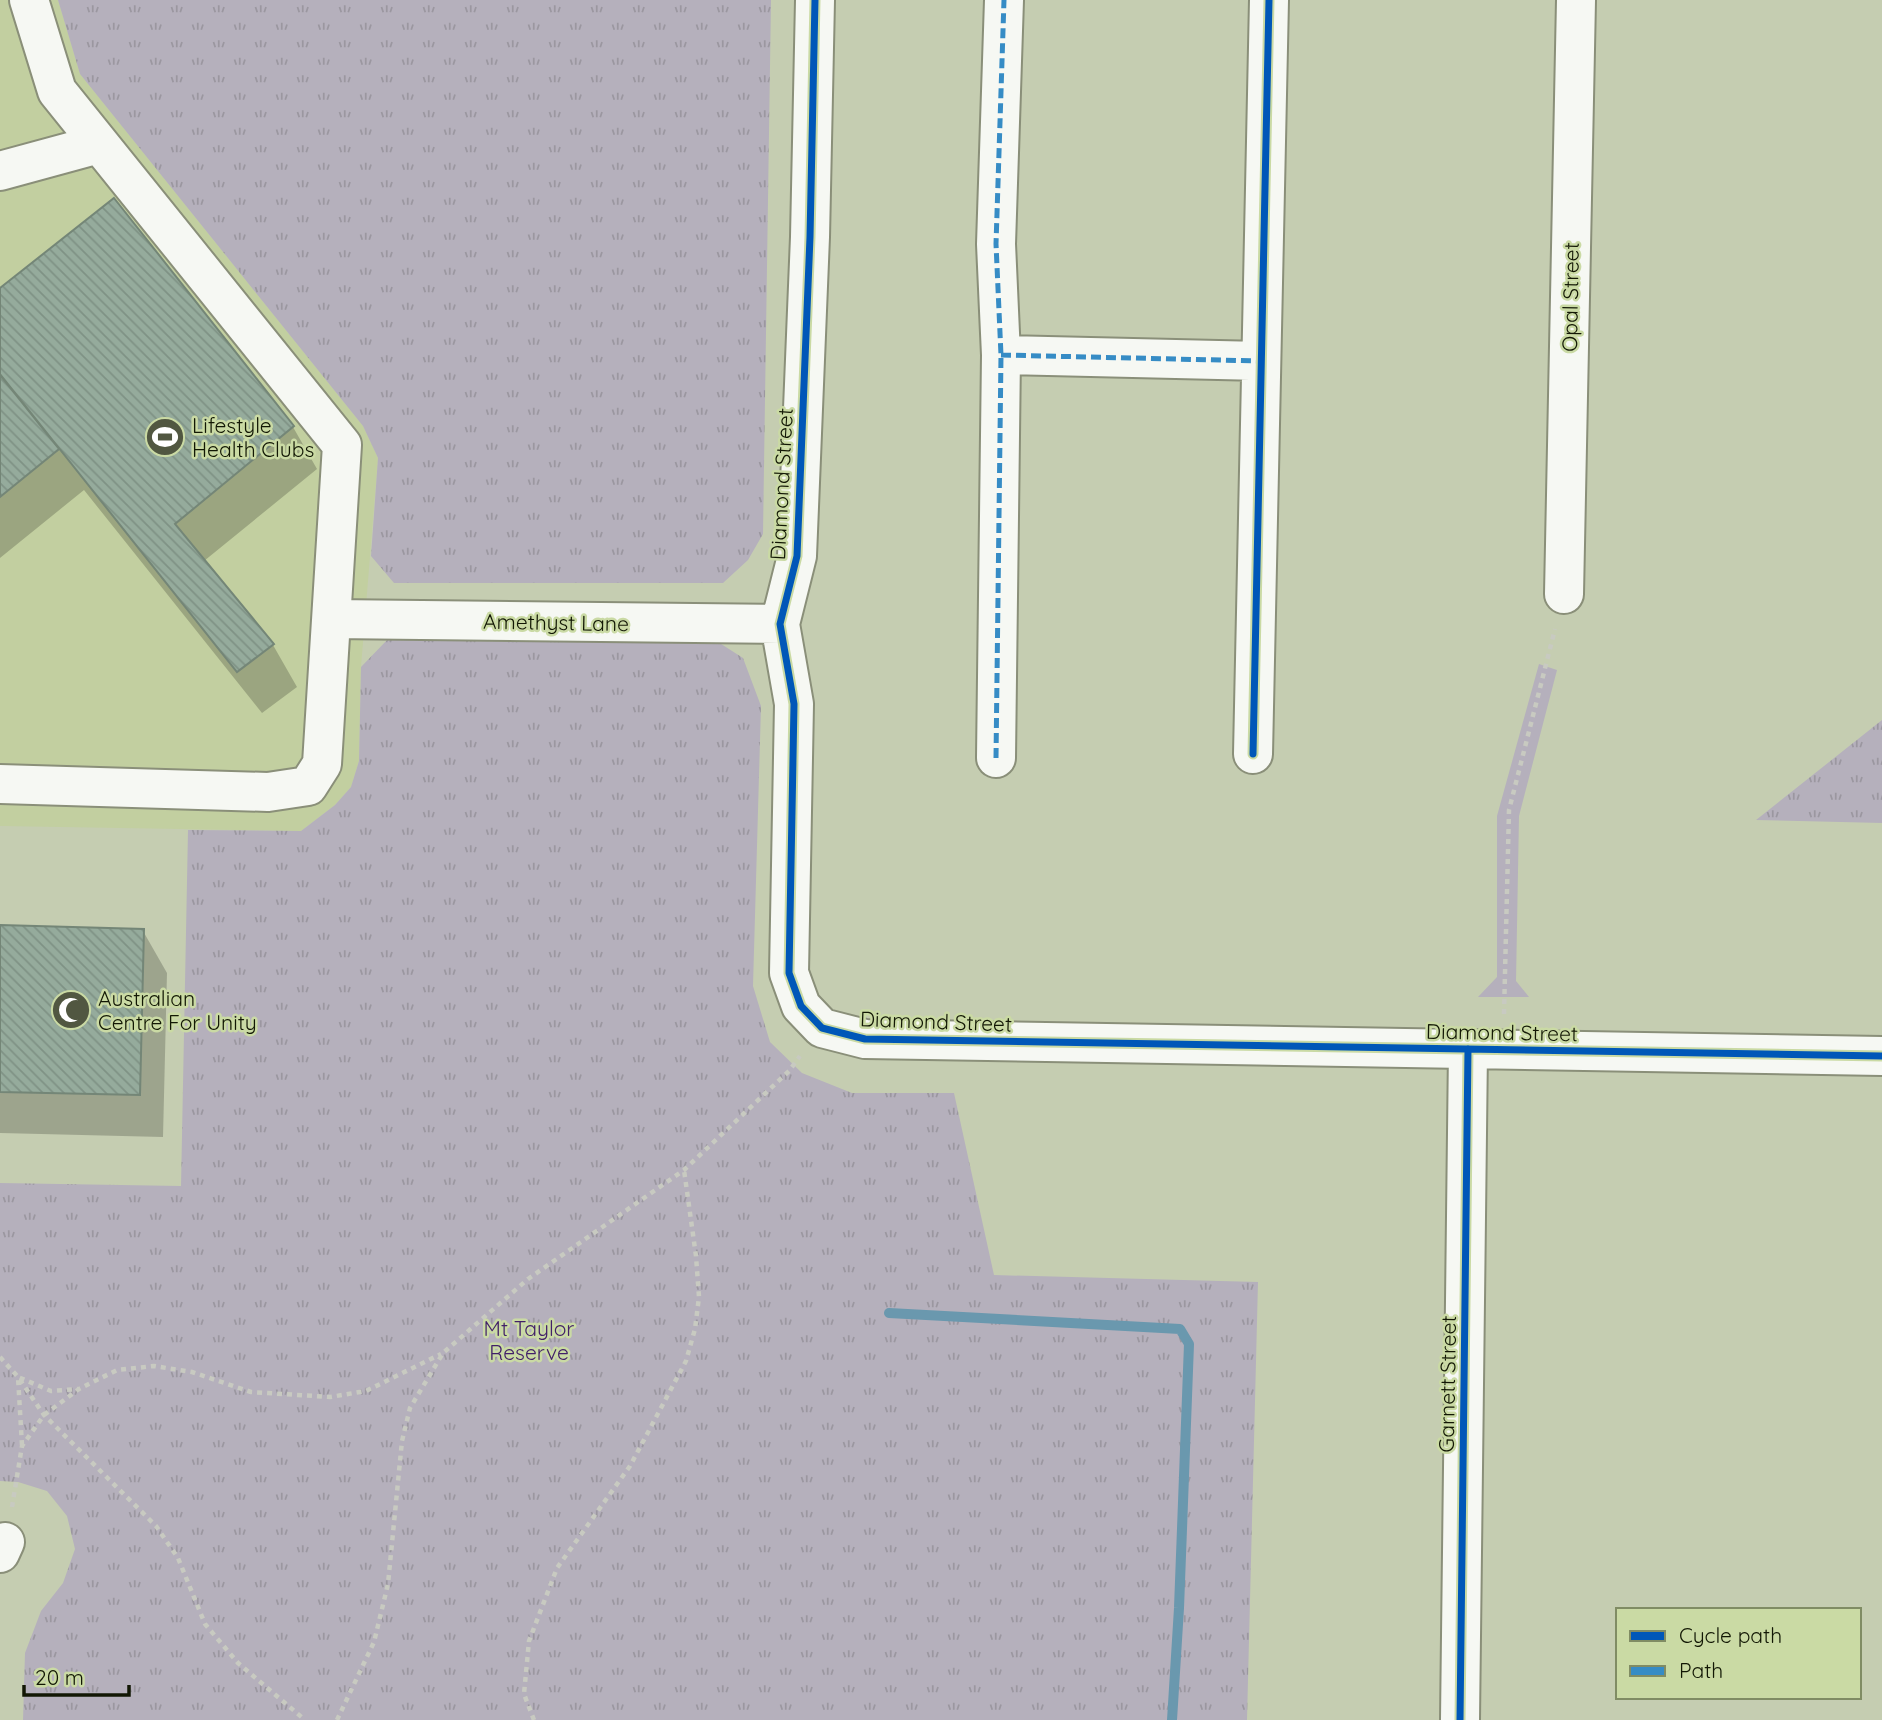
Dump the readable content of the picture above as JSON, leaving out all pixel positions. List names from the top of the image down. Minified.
{"streets":{"street":["Opal Street","Diamond Street","Amethyst Lane","Garnett Street"]},"crossings":[["Diamond Street","Amethyst Lane"],["Diamond Street","Garnett Street"]],"parks":["Mt Taylor Reserve"],"places":{"sports":["Lifestyle Health Clubs"],"mosque":["Australian Centre For Unity"]},"legend":["Cycle path","Path"],"scale_bar":"20 m"}
